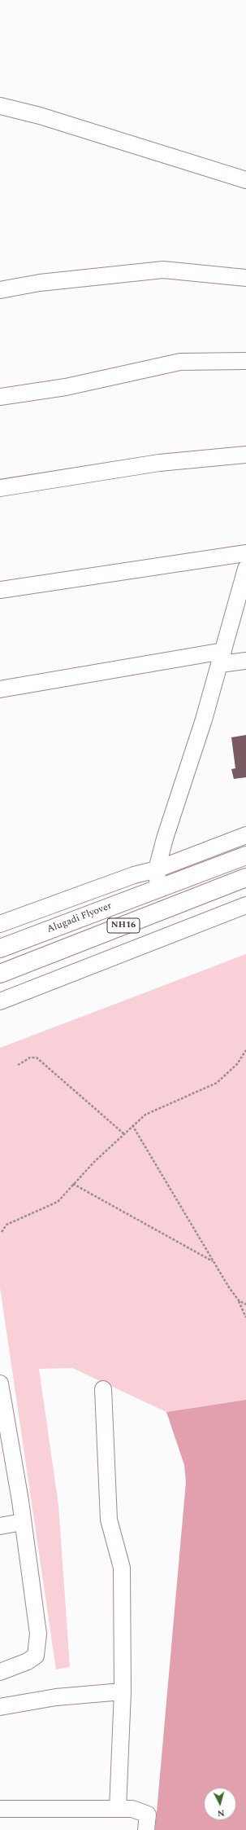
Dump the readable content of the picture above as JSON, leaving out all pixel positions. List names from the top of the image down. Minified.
{"streets":{"highway":["Alugadi Flyover","NH16"]},"crossings":[["Alugadi Flyover","NH16"]],"north":"bottom"}
